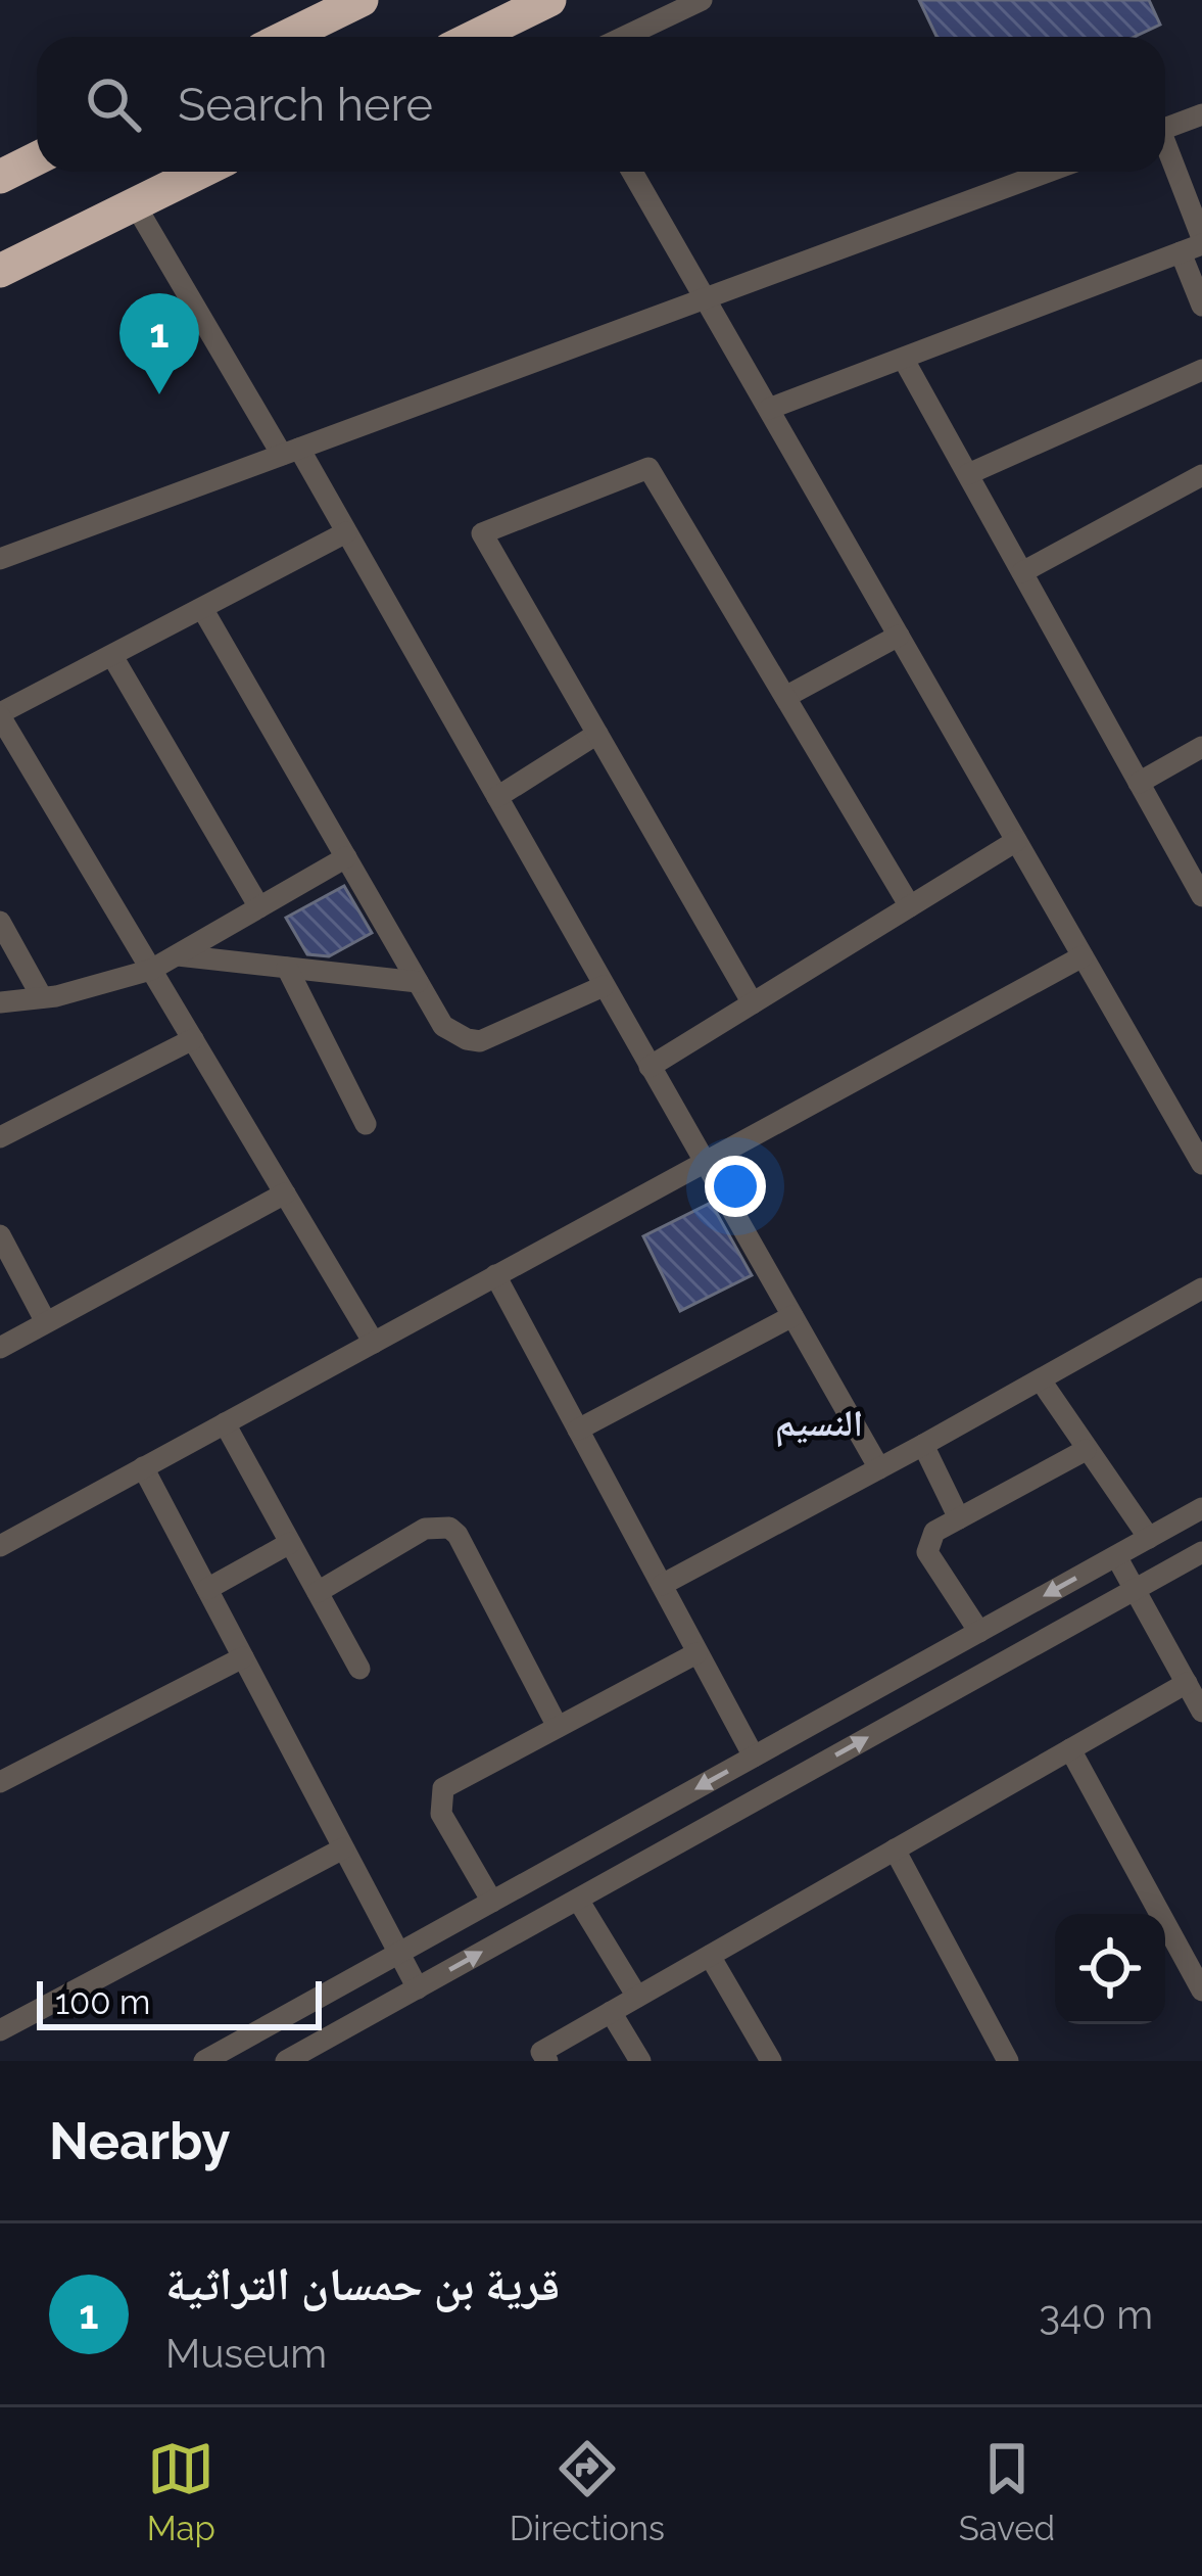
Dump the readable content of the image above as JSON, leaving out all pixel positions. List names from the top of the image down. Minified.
{"districts":["النسيم"],"scale_bar":"100 m","page":{"search":"Search here","pins":"1","scale":"100 m","heading":"Nearby","list":[{"mark":"1","name":"قرية بن حمسان التراثية","note":"Museum","value":"340 m"}],"nav":["Map","Directions","Saved"]}}
